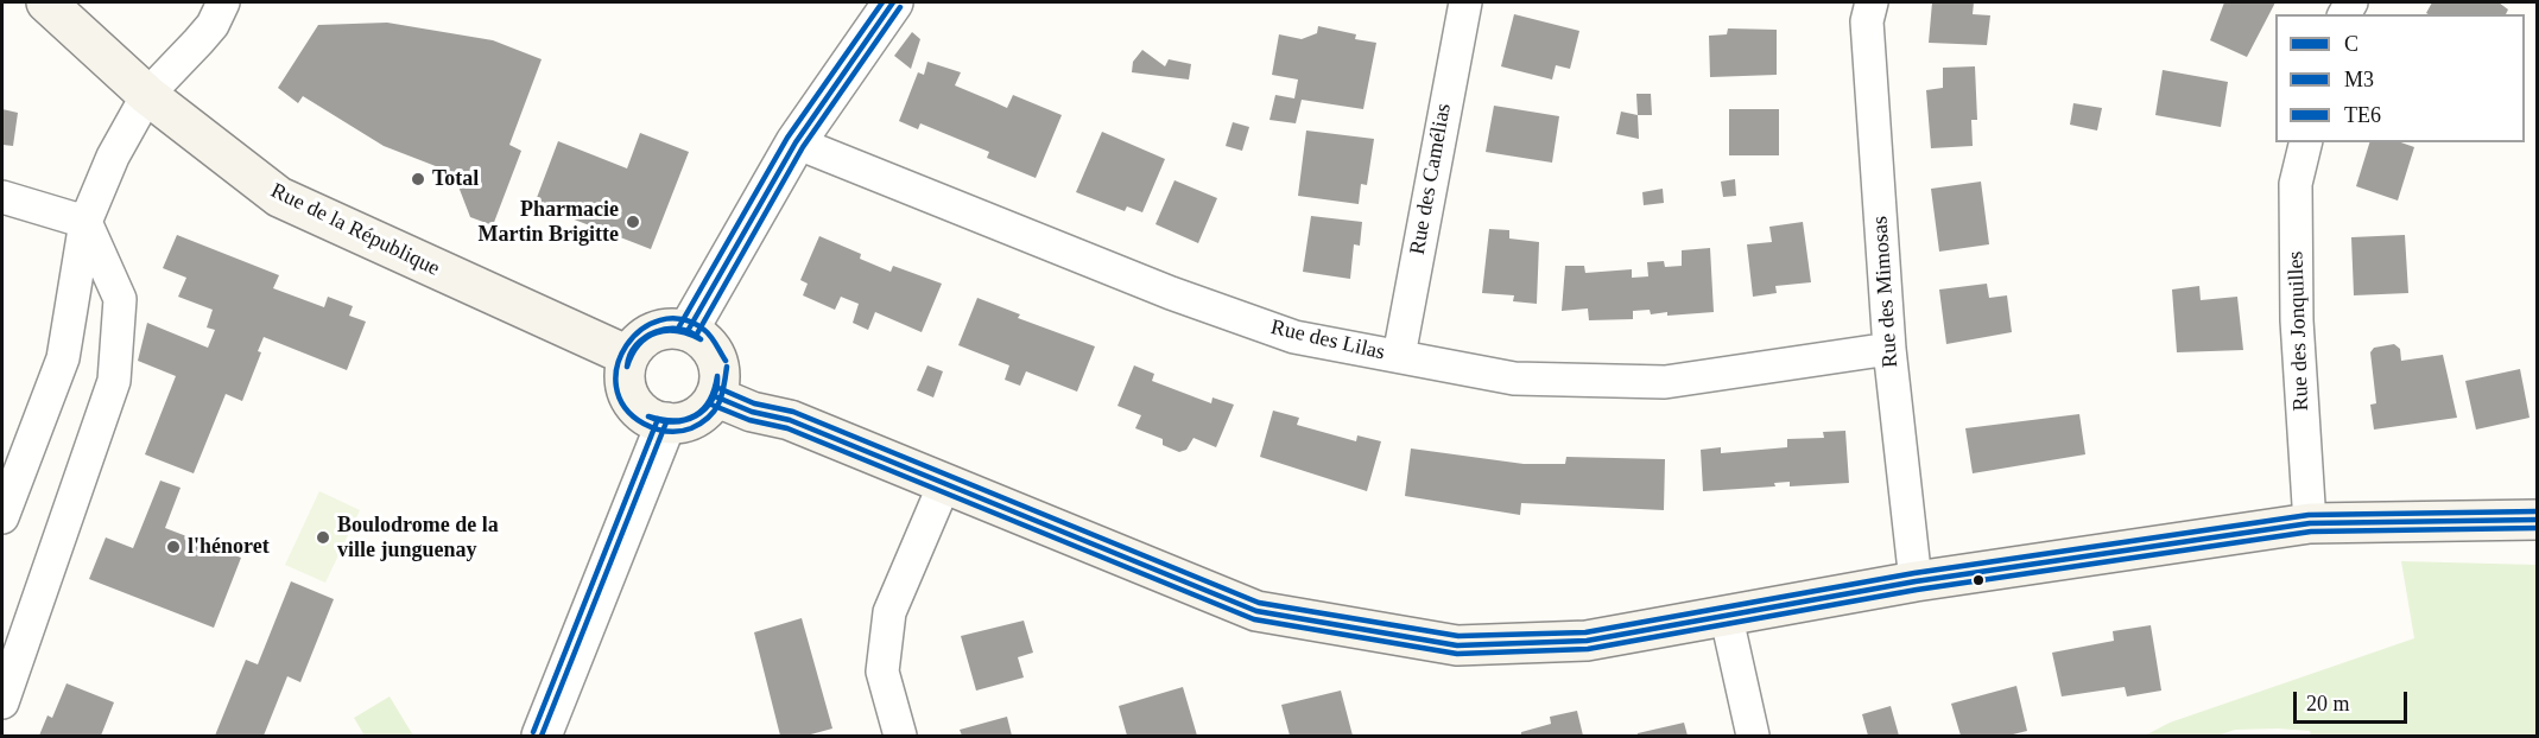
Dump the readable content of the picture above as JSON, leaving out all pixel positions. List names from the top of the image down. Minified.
{"streets":{"main road":["Rue de la République"],"street":["Rue des Camélias","Rue des Mimosas","Rue des Jonquilles","Rue des Lilas"]},"crossings":[["Rue des Camélias","Rue des Lilas"],["Rue des Mimosas","Rue des Lilas"]],"places":["Total","Pharmacie Martin Brigitte","Boulodrome de la ville junguenay","l'hénoret"],"lines":["transit line C","transit line TE6","transit line M3"],"legend":["C","M3","TE6"],"scale_bar":"20 m"}
